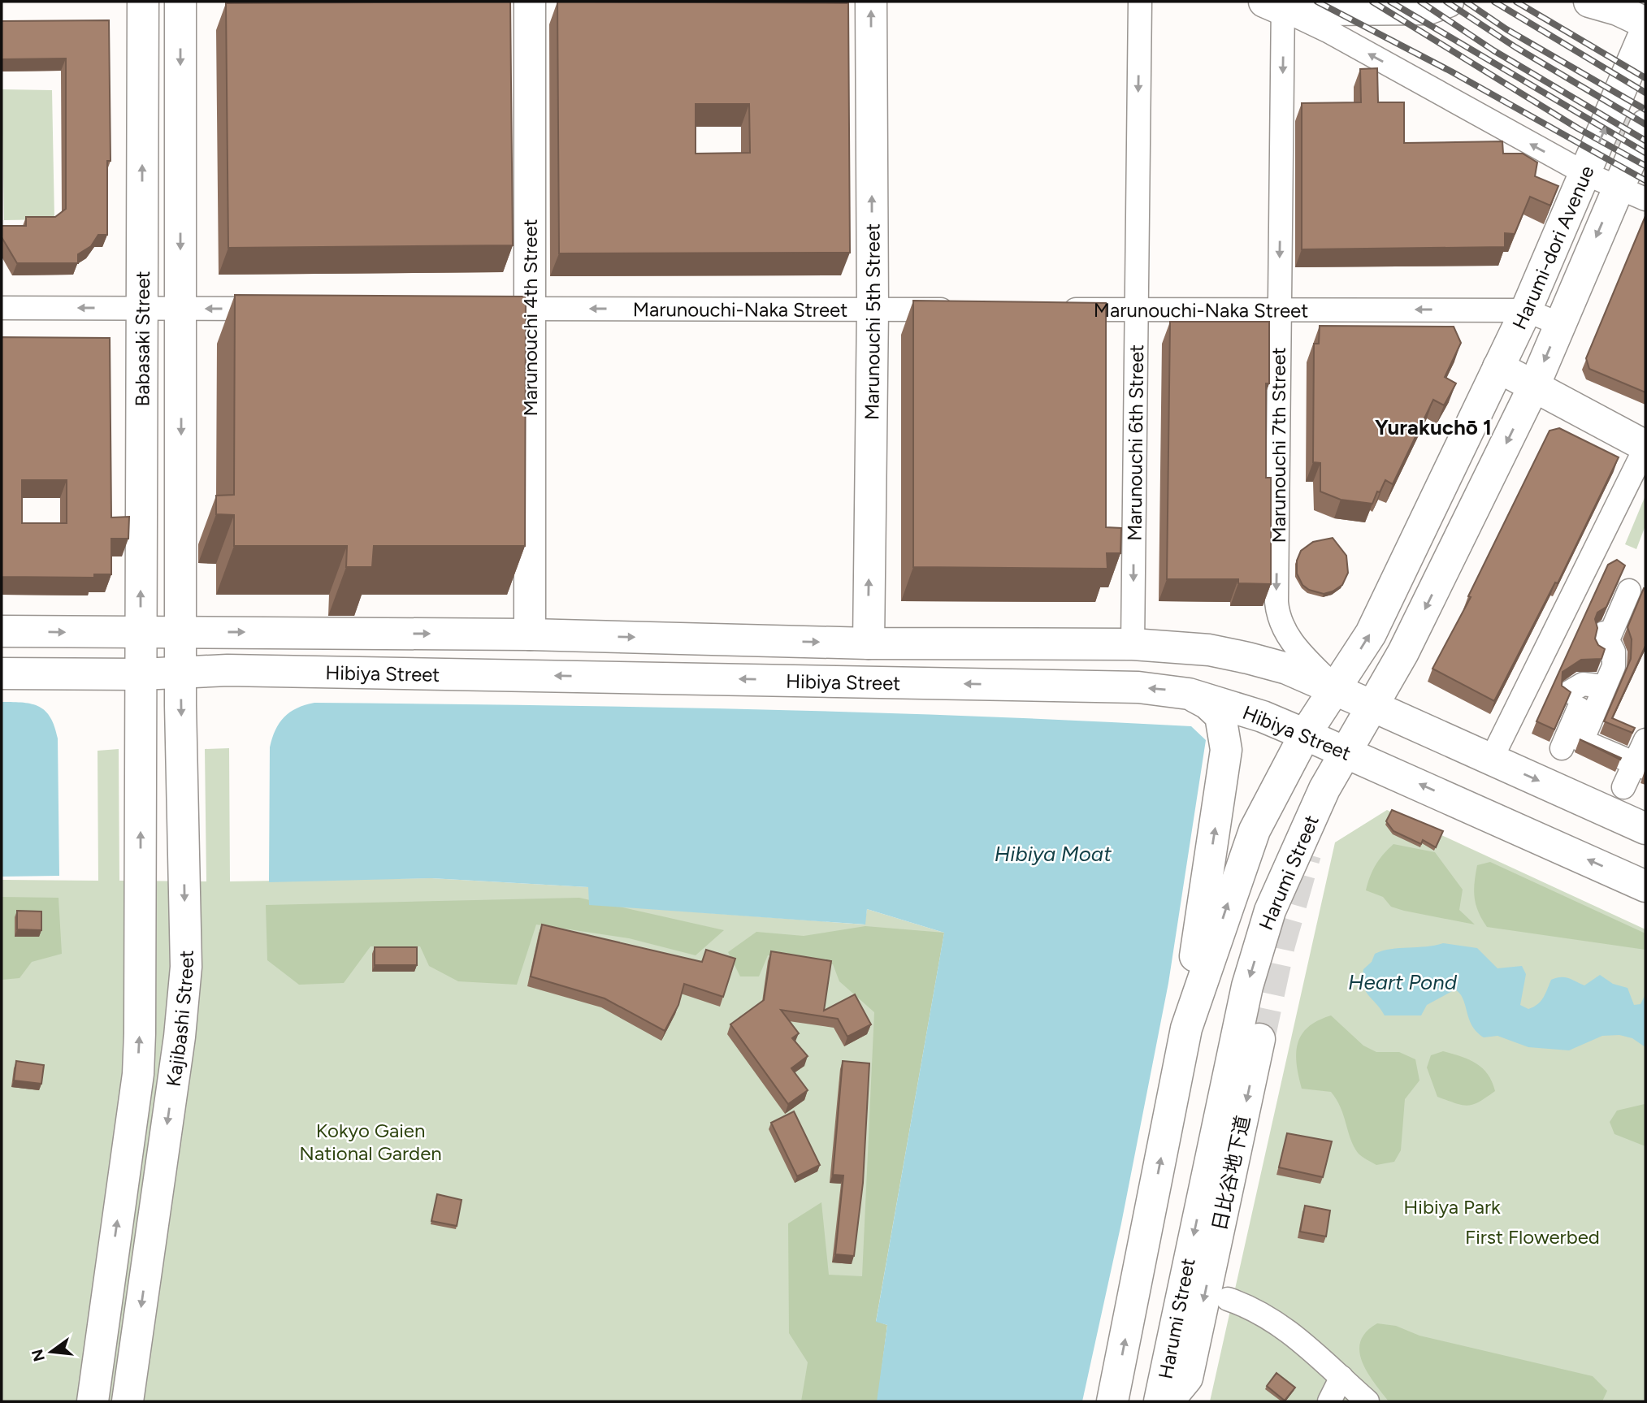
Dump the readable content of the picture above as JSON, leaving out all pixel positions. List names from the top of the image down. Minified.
{"streets":{"main road":["Harumi-dori Avenue","Marunouchi 4th Street","Marunouchi 5th Street","Babasaki Street","Hibiya Street","Harumi Street","Kajibashi Street","日比谷地下道"],"street":["Marunouchi-Naka Street","Marunouchi 6th Street","Marunouchi 7th Street"]},"crossings":[["Harumi-dori Avenue","Marunouchi-Naka Street"],["Harumi-dori Avenue","Harumi Street"],["Marunouchi-Naka Street","Marunouchi 4th Street"],["Marunouchi-Naka Street","Marunouchi 5th Street"],["Marunouchi-Naka Street","Marunouchi 6th Street"],["Marunouchi-Naka Street","Marunouchi 7th Street"],["Marunouchi 4th Street","Hibiya Street"],["Marunouchi 5th Street","Hibiya Street"],["Babasaki Street","Hibiya Street"],["Babasaki Street","Kajibashi Street"],["Marunouchi 6th Street","Hibiya Street"],["Marunouchi 7th Street","Hibiya Street"],["Hibiya Street","Harumi Street"],["Hibiya Street","Kajibashi Street"]],"one_way":["Marunouchi-Naka Street","Marunouchi 5th Street","Marunouchi 6th Street","Marunouchi 7th Street"],"districts":["Yurakuchō 1"],"water":["Hibiya Moat","Heart Pond"],"parks":["Kokyo Gaien National Garden","Hibiya Park","First Flowerbed"],"north":"left"}
